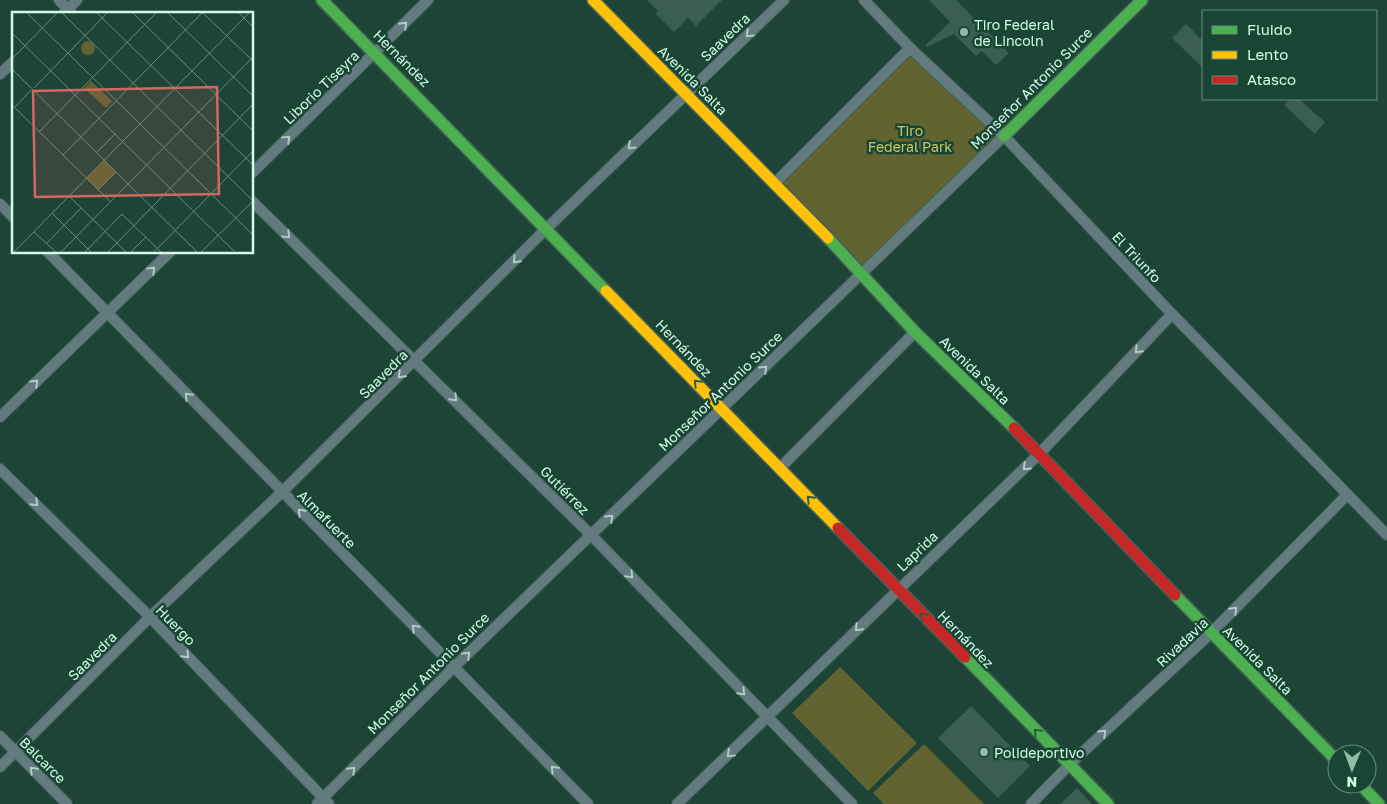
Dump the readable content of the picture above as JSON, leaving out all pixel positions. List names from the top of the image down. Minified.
{"streets":{"street":["Saavedra","Hernández","Avenida Salta","Liborio Tiseyra","Monseñor Antonio Surce","El Triunfo","Gutiérrez","Almafuerte","Laprida","Huergo","Rivadavia","Balcarce"]},"crossings":[["Saavedra","Hernández"],["Saavedra","Avenida Salta"],["Saavedra","Gutiérrez"],["Saavedra","Almafuerte"],["Saavedra","Huergo"],["Saavedra","Balcarce"],["Hernández","Liborio Tiseyra"],["Hernández","Monseñor Antonio Surce"],["Hernández","Laprida"],["Hernández","Rivadavia"],["Avenida Salta","Monseñor Antonio Surce"],["Avenida Salta","Laprida"],["Avenida Salta","Rivadavia"],["Monseñor Antonio Surce","El Triunfo"],["Monseñor Antonio Surce","Gutiérrez"],["Monseñor Antonio Surce","Almafuerte"],["Monseñor Antonio Surce","Huergo"],["El Triunfo","Laprida"],["El Triunfo","Rivadavia"],["Gutiérrez","Laprida"]],"one_way":["Saavedra","Hernández","Liborio Tiseyra","Monseñor Antonio Surce","Gutiérrez","Almafuerte","Laprida","Huergo","Rivadavia","Balcarce"],"parks":["Tiro Federal Park"],"places":["Tiro Federal de Lincoln","Polideportivo"],"legend":["Fluido","Lento","Atasco"],"north":"bottom"}
